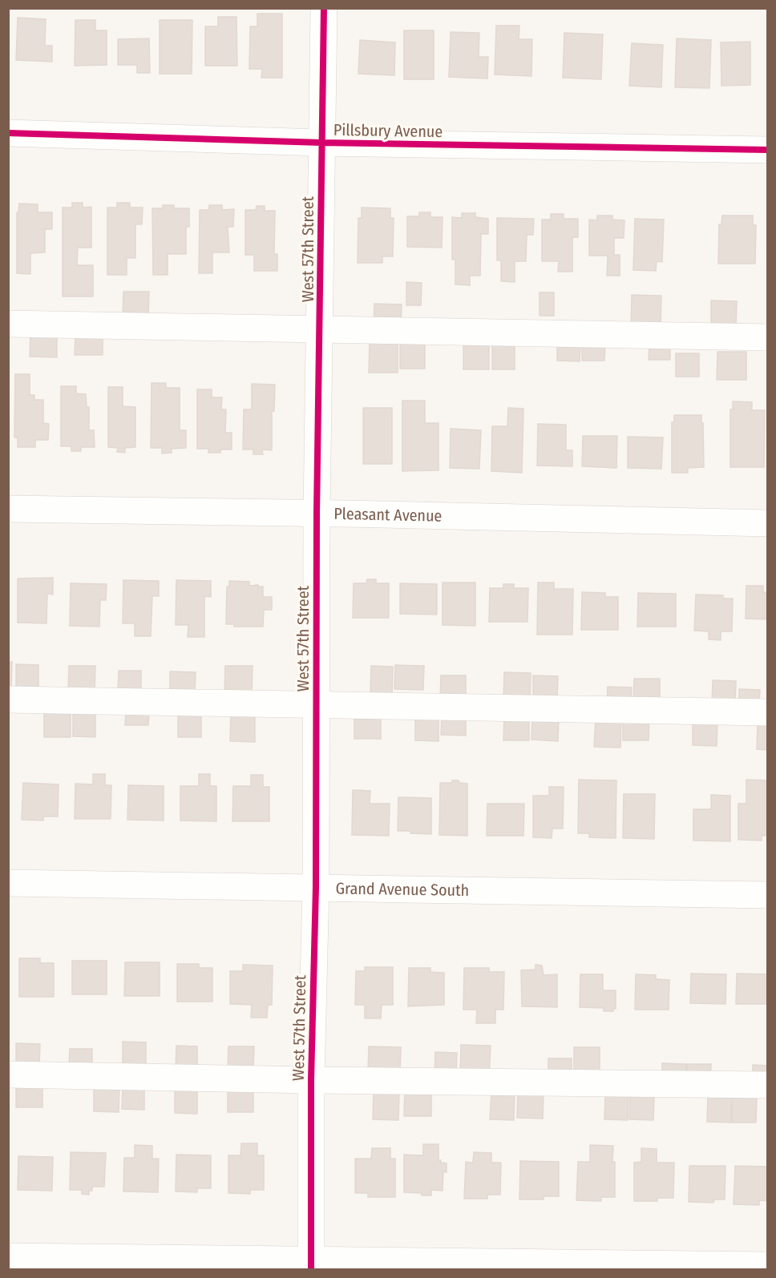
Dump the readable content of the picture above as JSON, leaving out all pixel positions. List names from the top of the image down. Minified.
{"streets":{"street":["Pillsbury Avenue","West 57th Street","Pleasant Avenue","Grand Avenue South"]},"crossings":[["Pillsbury Avenue","West 57th Street"],["West 57th Street","Pleasant Avenue"],["West 57th Street","Grand Avenue South"]]}
